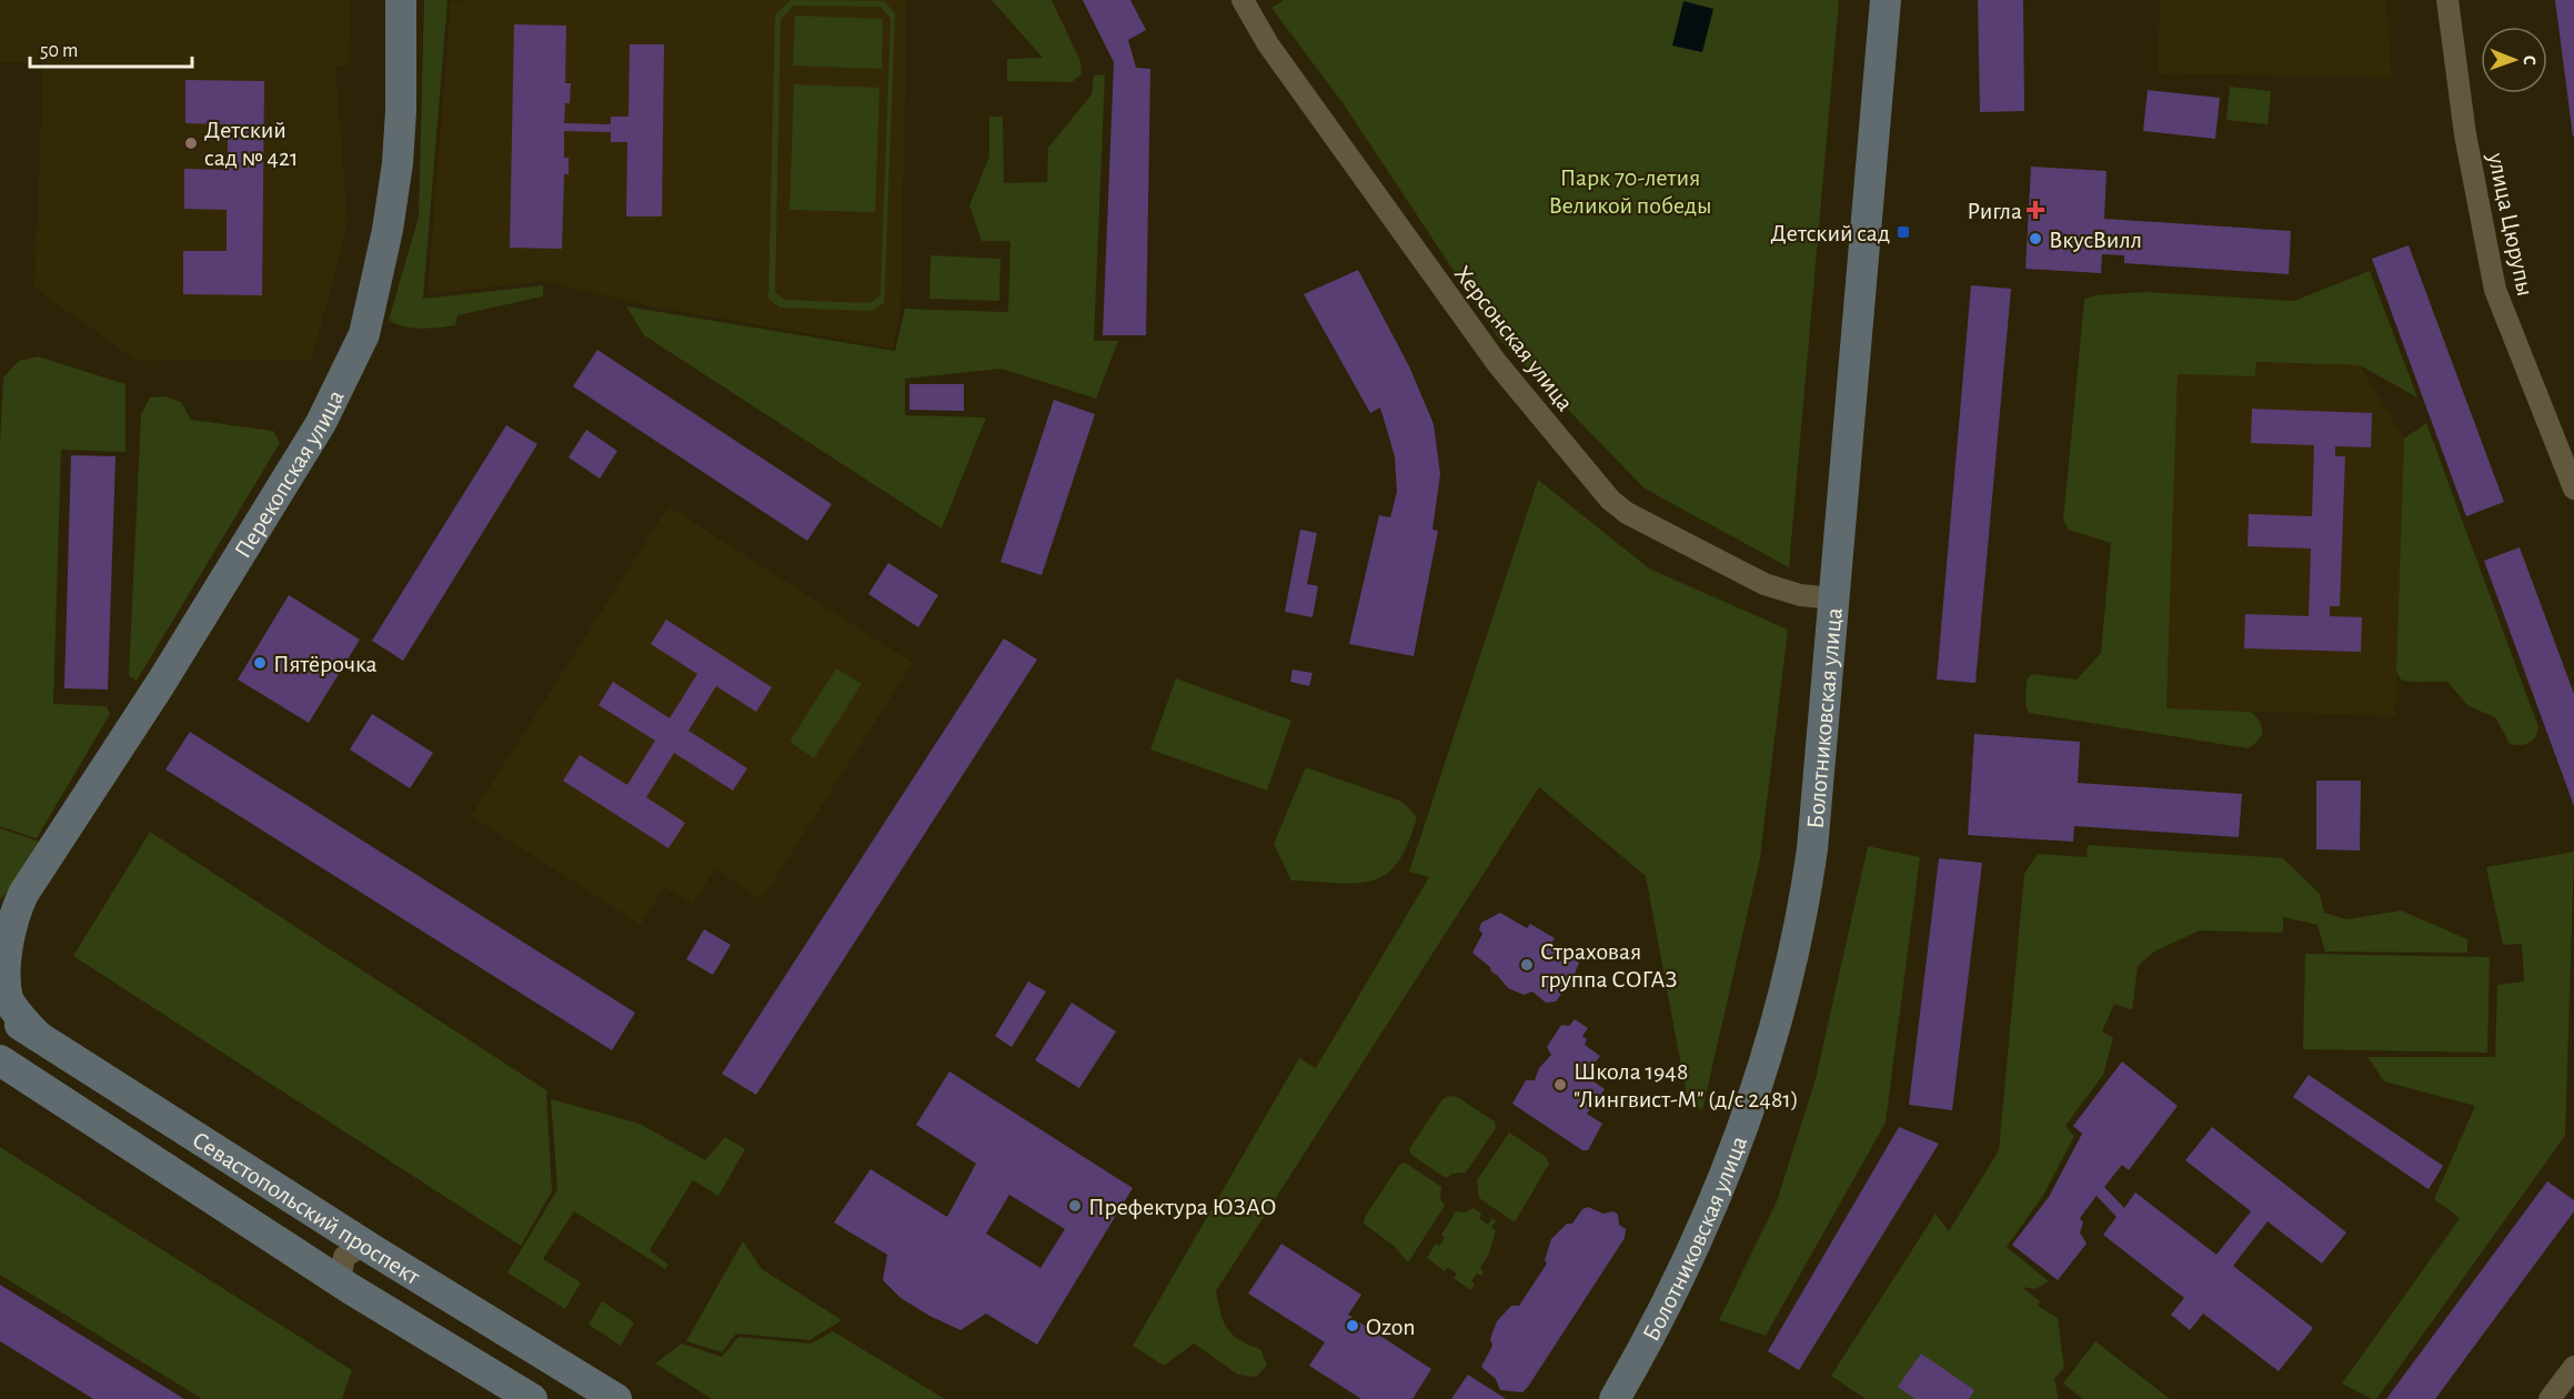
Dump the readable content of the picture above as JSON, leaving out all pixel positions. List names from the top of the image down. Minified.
{"streets":{"street":["улица Цюрупы","Херсонская улица","Перекопская улица","Болотниковская улица","Севастопольский проспект"]},"crossings":[["Херсонская улица","Болотниковская улица"],["Перекопская улица","Севастопольский проспект"]],"parks":["Парк 70-летия Великой победы"],"places":{"other":["Детский сад № 421","ВкусВилл","Пятёрочка","Страховая группа СОГАЗ","Школа 1948 \"Лингвист-М\" (д/с 2481)","Префектура ЮЗАО","Ozon"],"health":["Ригла"],"transit":["Детский сад"]},"scale_bar":"50 m","north":"right"}
